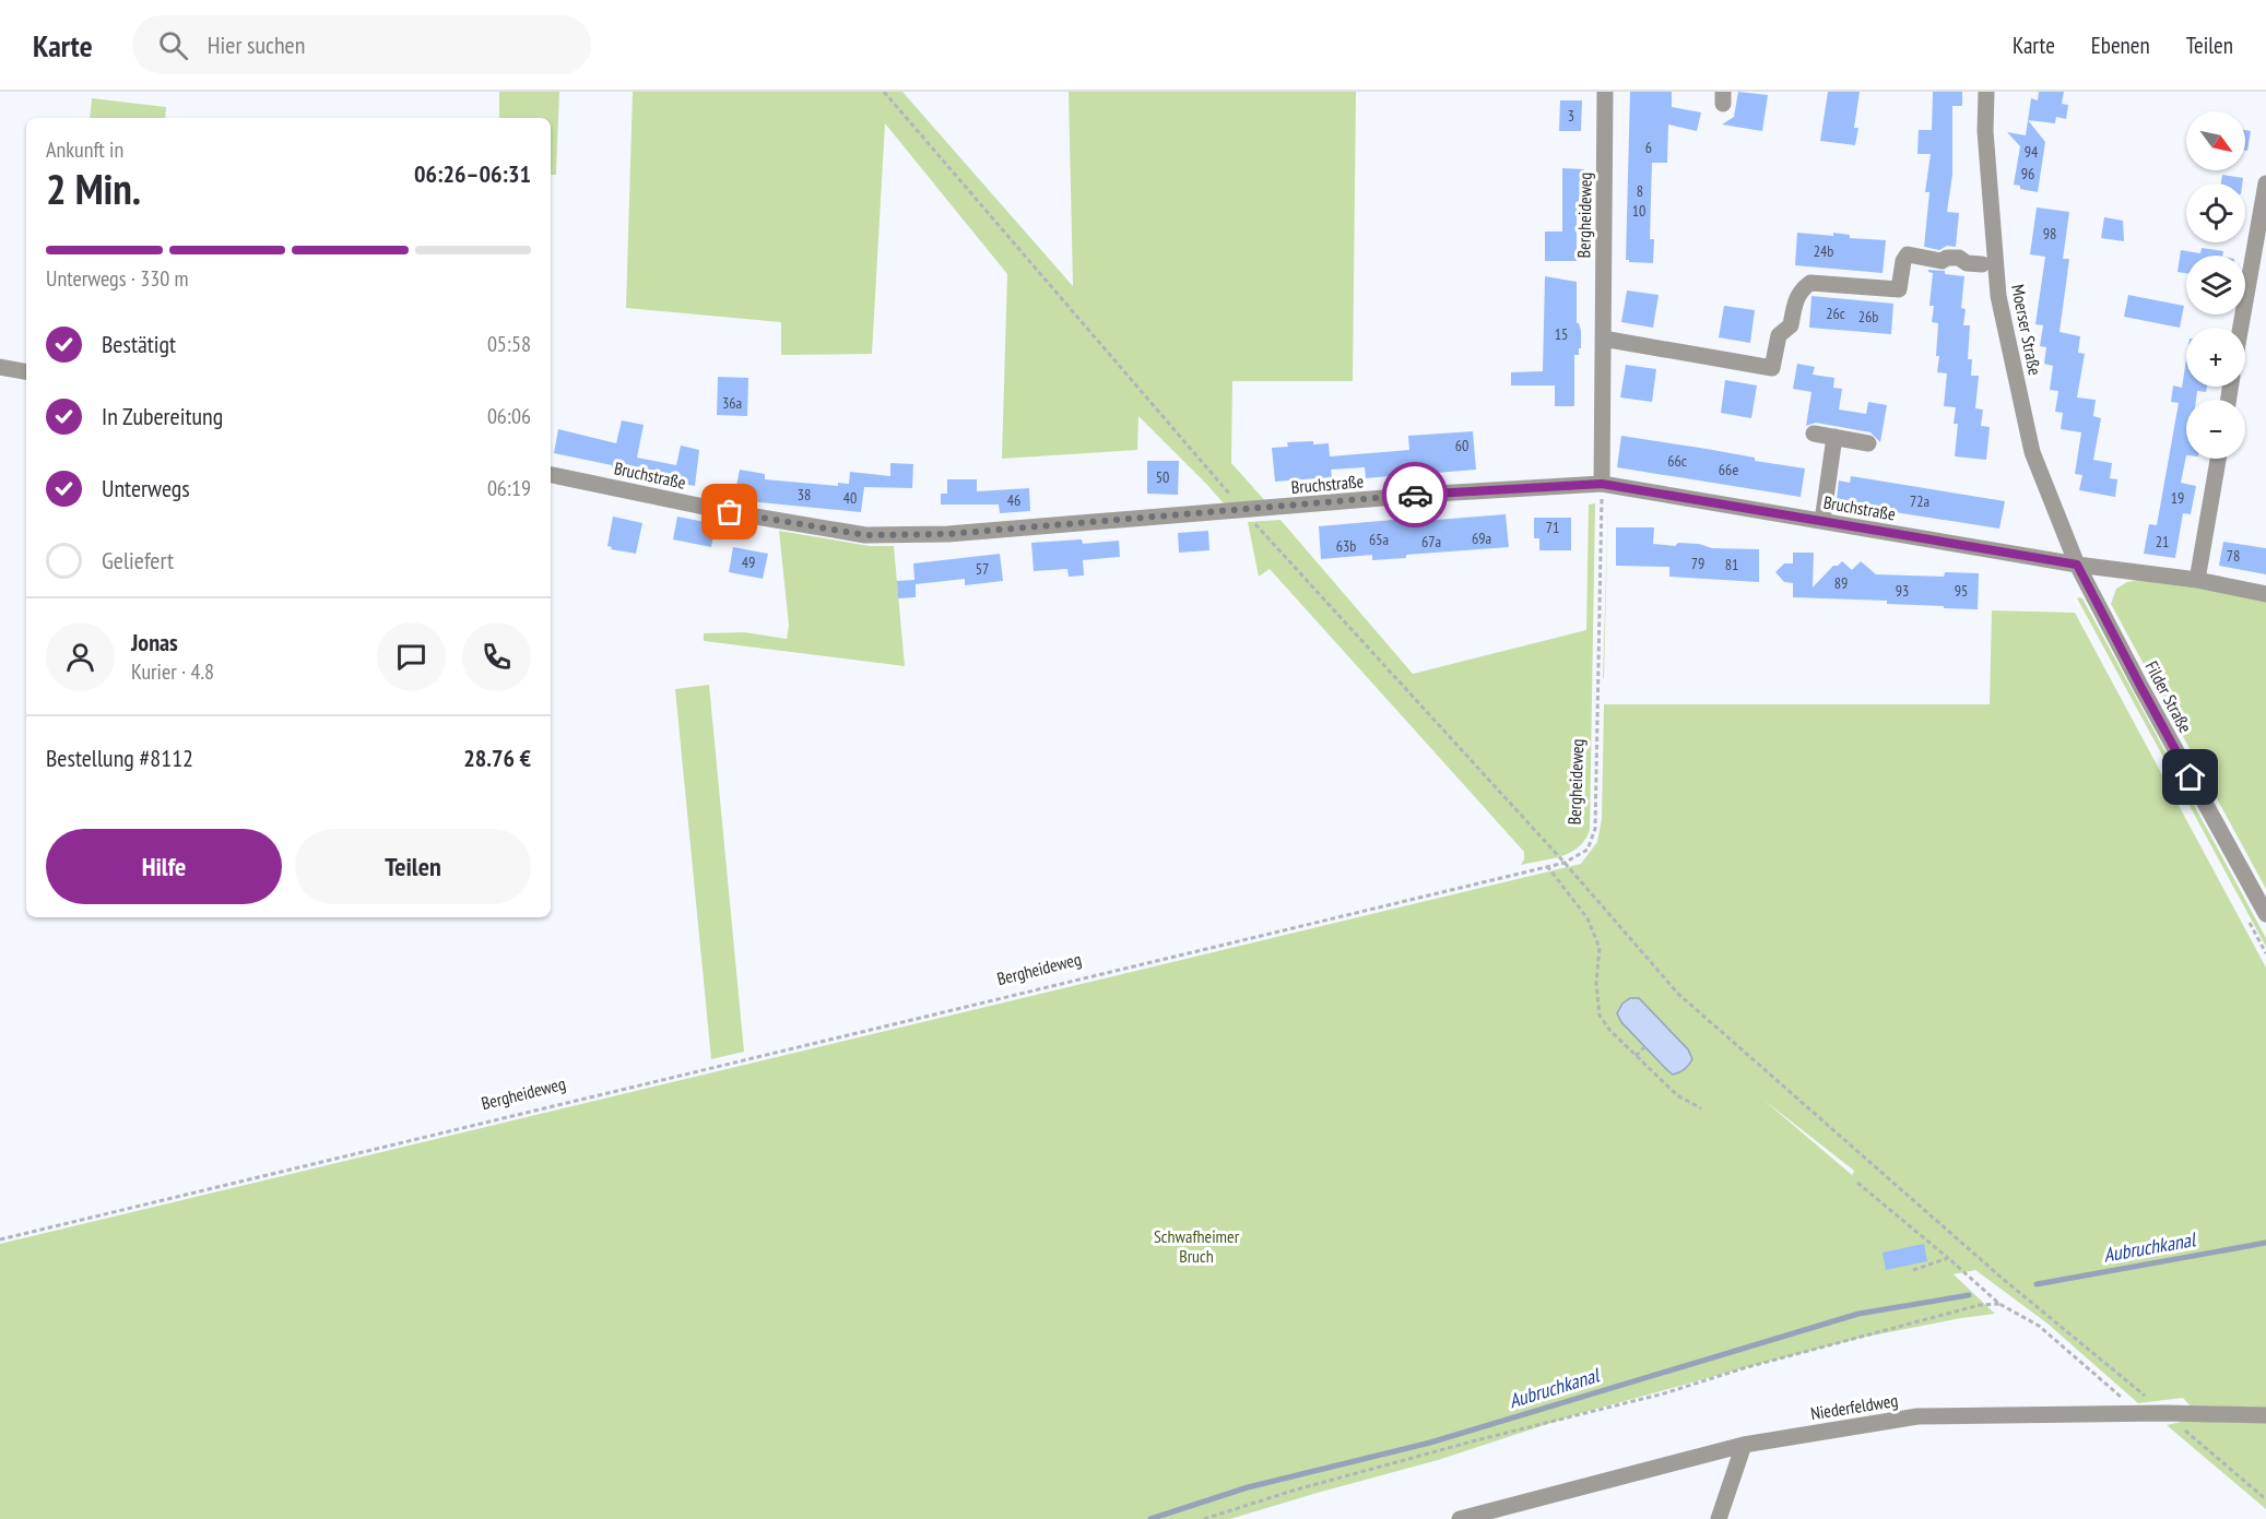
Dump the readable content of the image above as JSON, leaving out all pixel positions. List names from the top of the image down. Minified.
{"streets":{"street":["Bergheideweg","Moerser Straße","Bruchstraße","Filder Straße","Niederfeldweg"]},"crossings":[["Bergheideweg","Bruchstraße"],["Moerser Straße","Bruchstraße"],["Moerser Straße","Filder Straße"],["Bruchstraße","Filder Straße"]],"water":["Aubruchkanal"],"parks":["Schwafheimer Bruch"],"house_numbers":["3","6","94","96","8","10","98","24b","26c","26b","15","36a","60","66c","66e","50","38","40","19","46","72a","71","69a","65a","67a","21","63b","78","49","79","81","57","89","93","95"],"north":"bottom right","page":{"header":"Karte","search":"Hier suchen","nav":["Karte","Ebenen","Teilen"],"map_buttons":["+","−"],"heading":["2 Min.","Ankunft in","06:26–06:31"],"panel":["Jonas","Kurier · 4.8","Bestellung #8112","28.76 €"],"bar":"Unterwegs · 330 m","list":[["Bestätigt","05:58"],["In Zubereitung","06:06"],["Unterwegs","06:19"],"Geliefert"],"buttons":["Hilfe","Teilen"]}}
